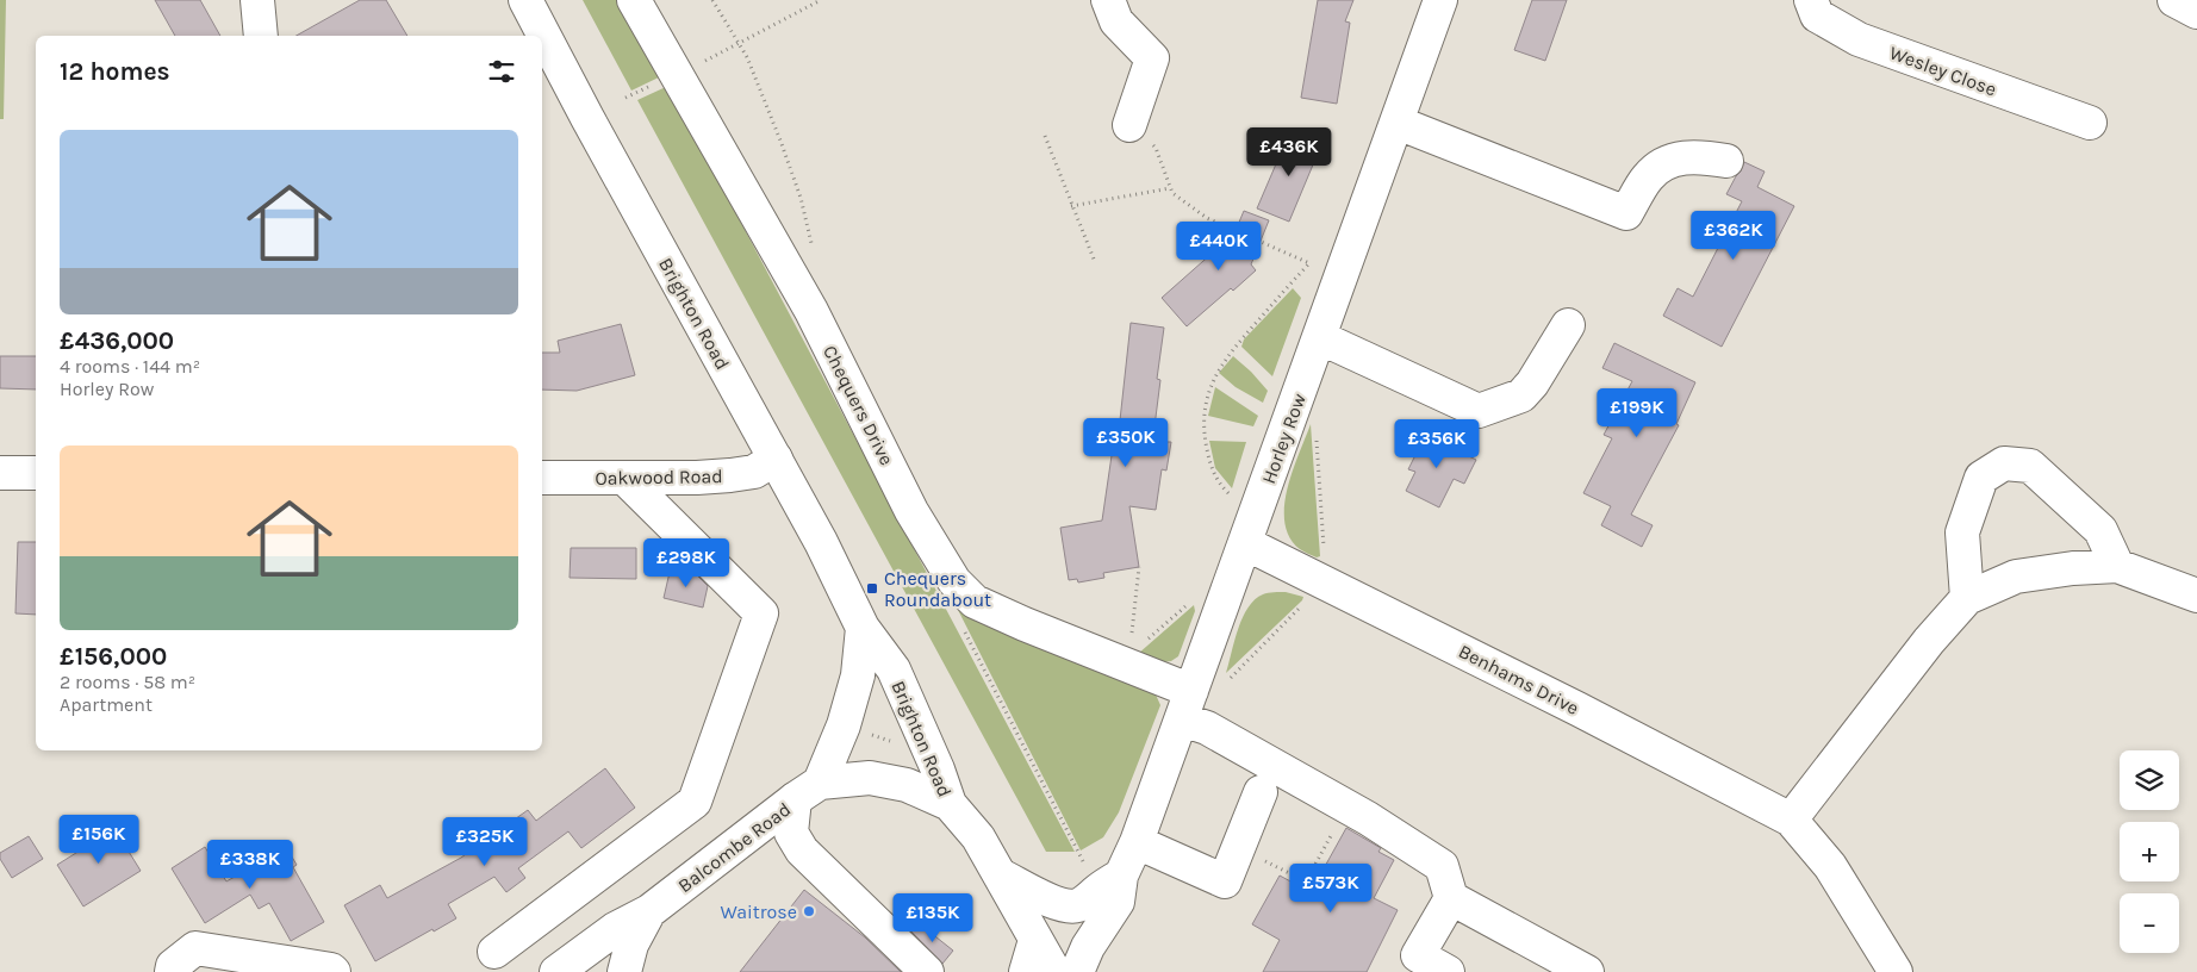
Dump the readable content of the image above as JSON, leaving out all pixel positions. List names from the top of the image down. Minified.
{"streets":{"street":["Wesley Close","Brighton Road","Chequers Drive","Horley Row","Oakwood Road","Benhams Drive","Balcombe Road"]},"crossings":[["Brighton Road","Oakwood Road"],["Chequers Drive","Horley Row"],["Horley Row","Benhams Drive"]],"places":{"transit":["Chequers Roundabout"],"other":["Waitrose"]},"page":{"heading":"12 homes","list":[{"name":"£436,000","note":"4 rooms · 144 m² · Horley Row"},{"name":"£156,000","note":"2 rooms · 58 m² · Apartment"}],"price":["£436K","£362K","£440K","£199K","£350K","£356K","£298K","£156K","£325K","£338K","£573K","£135K"],"map_buttons":["+","−"]}}
